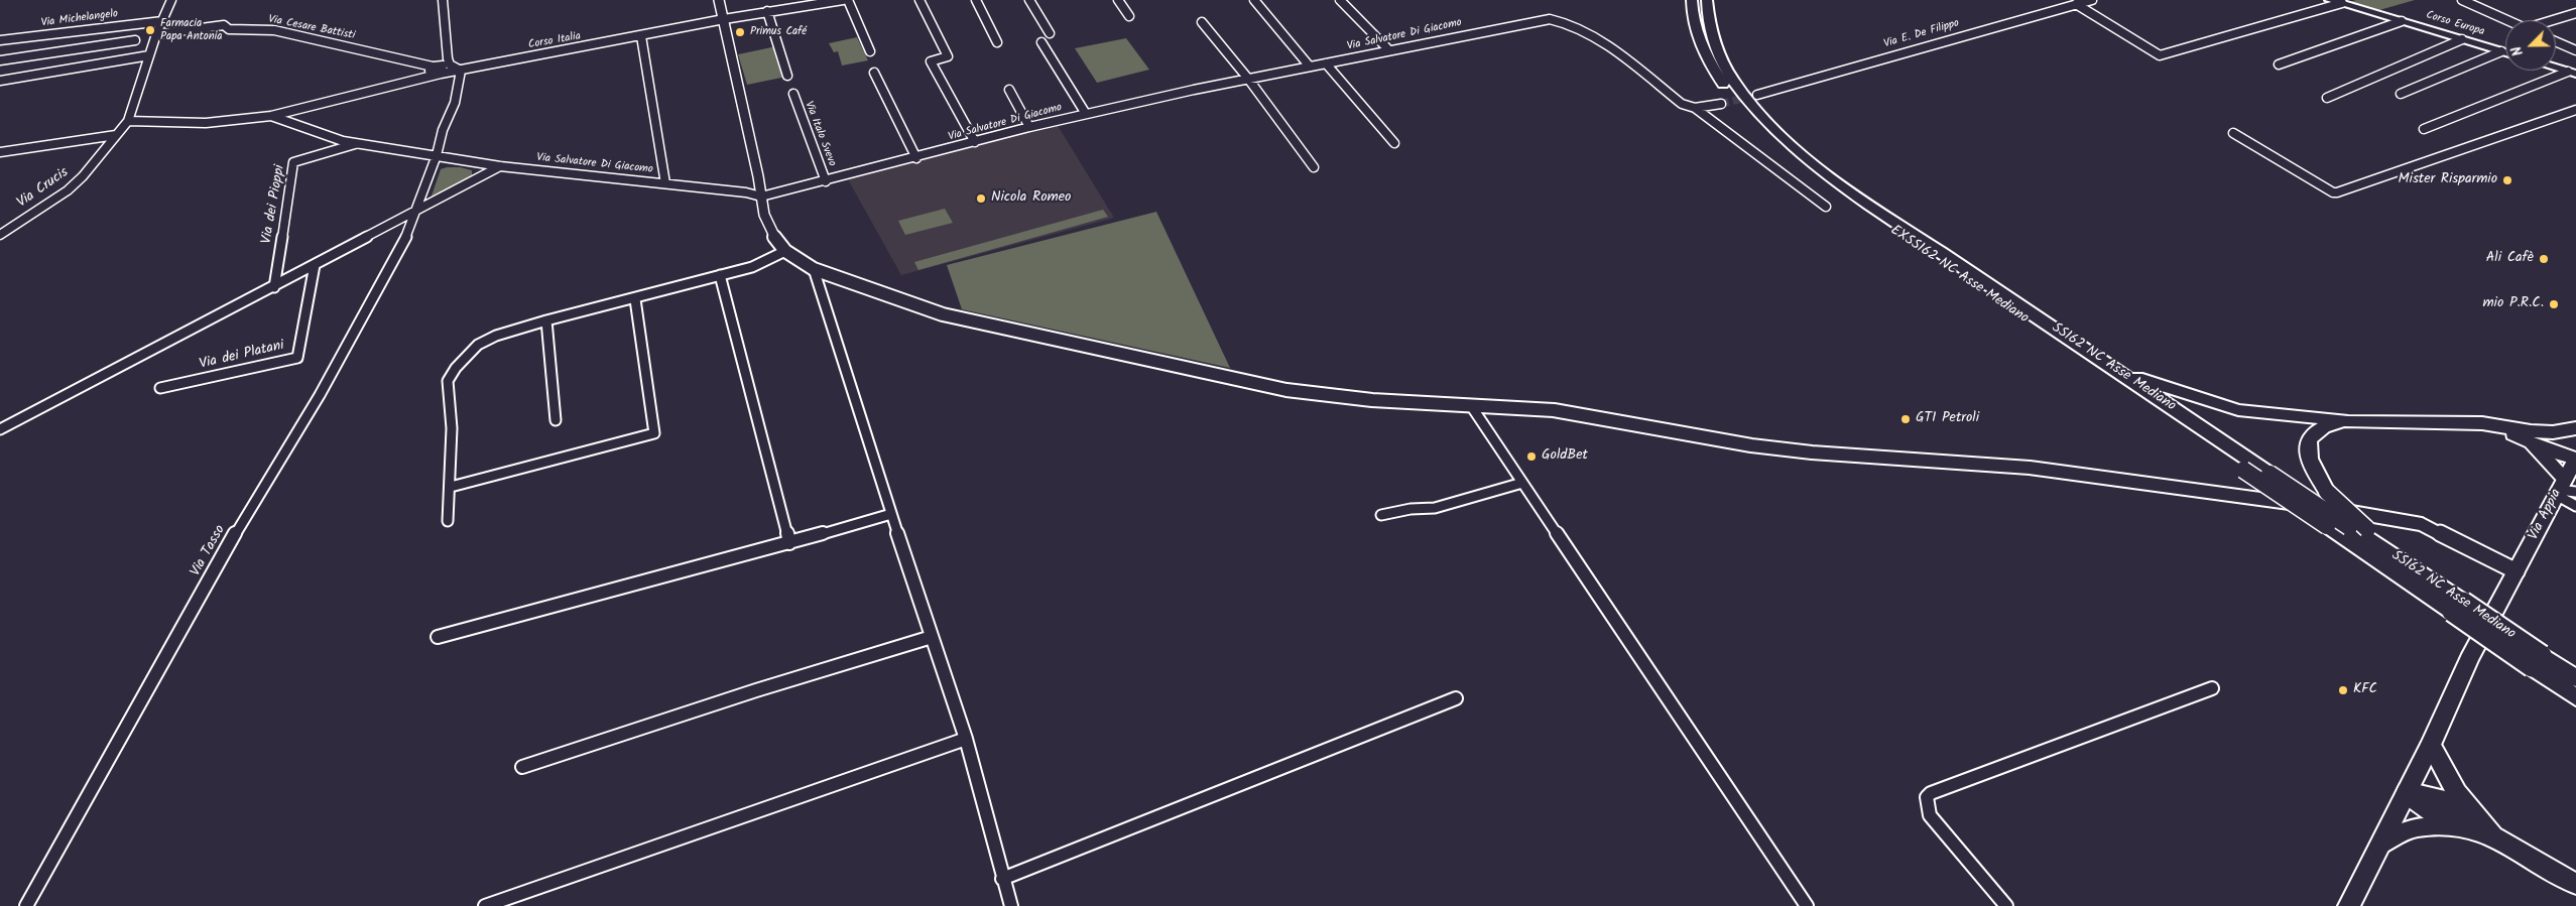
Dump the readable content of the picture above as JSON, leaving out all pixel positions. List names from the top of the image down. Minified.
{"streets":{"main road":["Corso Europa","EXSS162 NC Asse Mediano","SS162 NC Asse Mediano","Via Appia"],"street":["Via Michelangelo","Via Cesare Battisti","Via E. De Filippo","Via Salvatore Di Giacomo","Corso Italia","Via Italo Svevo","Via Crucis","Via dei Pioppi","Via dei Platani","Via Tasso"]},"crossings":[["Via Cesare Battisti","Corso Italia"],["Via Salvatore Di Giacomo","Corso Italia"],["Via Salvatore Di Giacomo","Via Italo Svevo"],["Via Salvatore Di Giacomo","Via dei Pioppi"],["Via Salvatore Di Giacomo","Via Tasso"],["Corso Italia","Via Tasso"],["EXSS162 NC Asse Mediano","SS162 NC Asse Mediano"]],"places":["Farmacia Papa Antonia","Primus Café","Mister Risparmio","Nicola Romeo","Ali Cafè","mio P.R.C.","GTI Petroli","GoldBet","KFC"],"north":"bottom left"}
